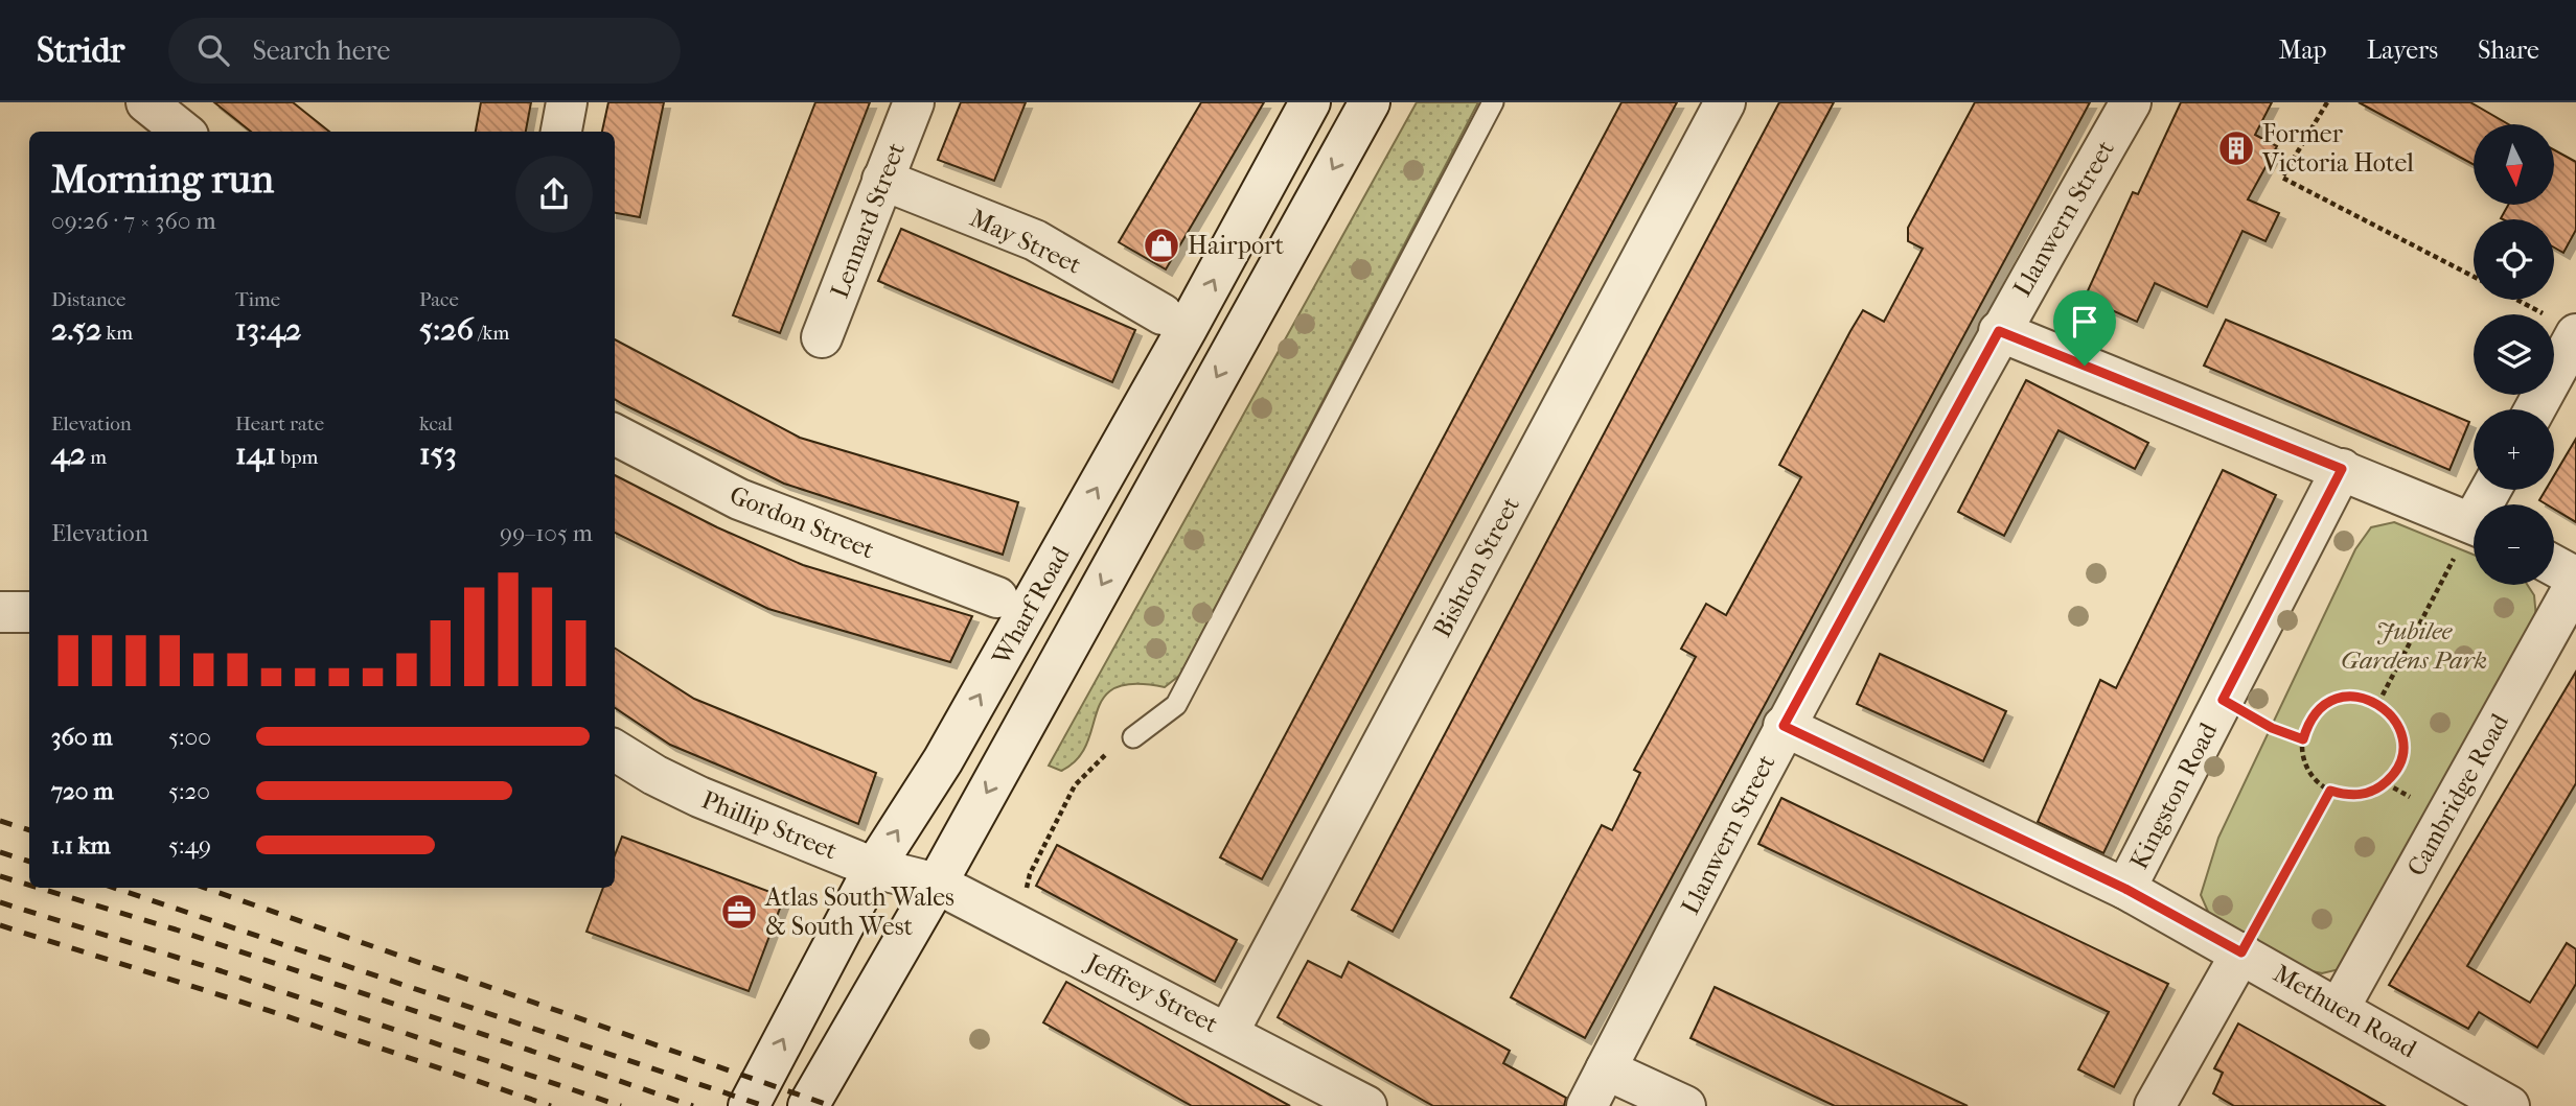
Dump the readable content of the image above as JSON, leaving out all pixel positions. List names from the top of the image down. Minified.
{"streets":{"street":["Llanwern Street","Lennard Street","May Street","Gordon Street","Bishton Street","Wharf Road","Cambridge Road","Kingston Road","Phillip Street","Jeffrey Street","Methuen Road"]},"crossings":[["Llanwern Street","Methuen Road"],["Lennard Street","May Street"],["Bishton Street","Jeffrey Street"],["Wharf Road","Phillip Street"],["Wharf Road","Jeffrey Street"],["Cambridge Road","Methuen Road"],["Kingston Road","Methuen Road"],["Phillip Street","Jeffrey Street"]],"parks":["Jubilee Gardens Park"],"places":{"building":["Former Victoria Hotel"],"shop":["Hairport"],"office":["Atlas South Wales & South West"]},"north":"bottom","page":{"header":"Stridr","search":"Search here","nav":["Map","Layers","Share"],"map_buttons":["+","−"],"heading":["Morning run","09:26 · 7 × 360 m"],"stats":[["Distance","2.52 km"],["Time","13:42"],["Pace","5:26 /km"],["Elevation","42 m"],["Heart rate","141 bpm"],["kcal","153"]],"chart":["Elevation","99–105 m"],"list":[{"name":"360 m","note":"5:00"},{"name":"720 m","note":"5:20"},{"name":"1.1 km","note":"5:49"}]}}
